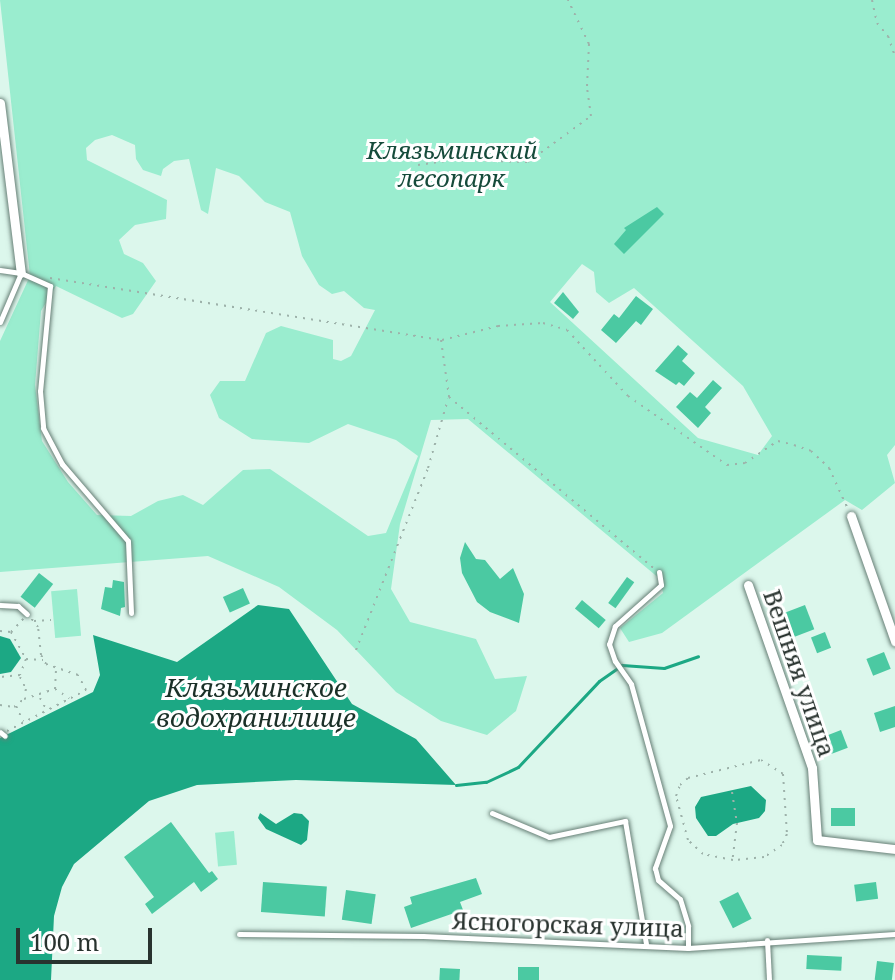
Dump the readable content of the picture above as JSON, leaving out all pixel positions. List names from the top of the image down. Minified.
{"streets":{"street":["Вешняя улица"],"lane":["Ясногорская улица"]},"water":["Клязьминское водохранилище"],"parks":["Клязьминский лесопарк"],"scale_bar":"100 m"}
